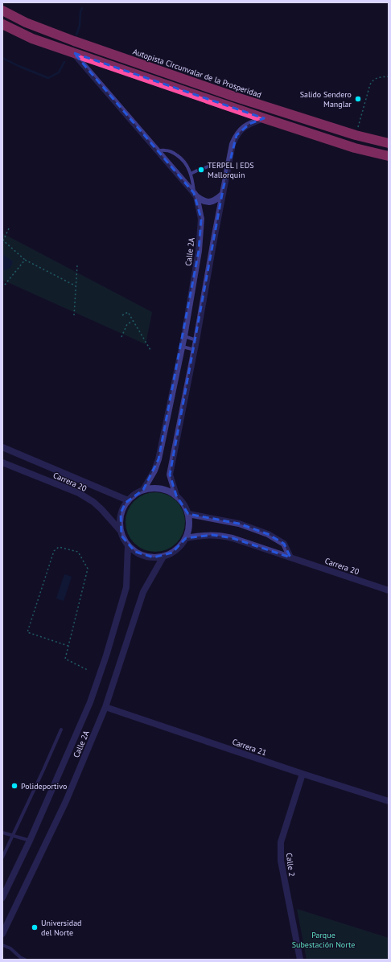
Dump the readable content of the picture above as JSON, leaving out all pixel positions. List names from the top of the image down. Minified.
{"streets":{"highway":["Autopista Circunvalar de la Prosperidad"],"street":["Calle 2A","Carrera 20","Carrera 21","Calle 2"]},"crossings":[["Calle 2A","Carrera 20"],["Calle 2A","Carrera 21"],["Carrera 21","Calle 2"]],"parks":["Parque Subestación Norte"],"places":["Salido Sendero Manglar","TERPEL | EDS Mallorquin","Polideportivo","Universidad del Norte"]}
